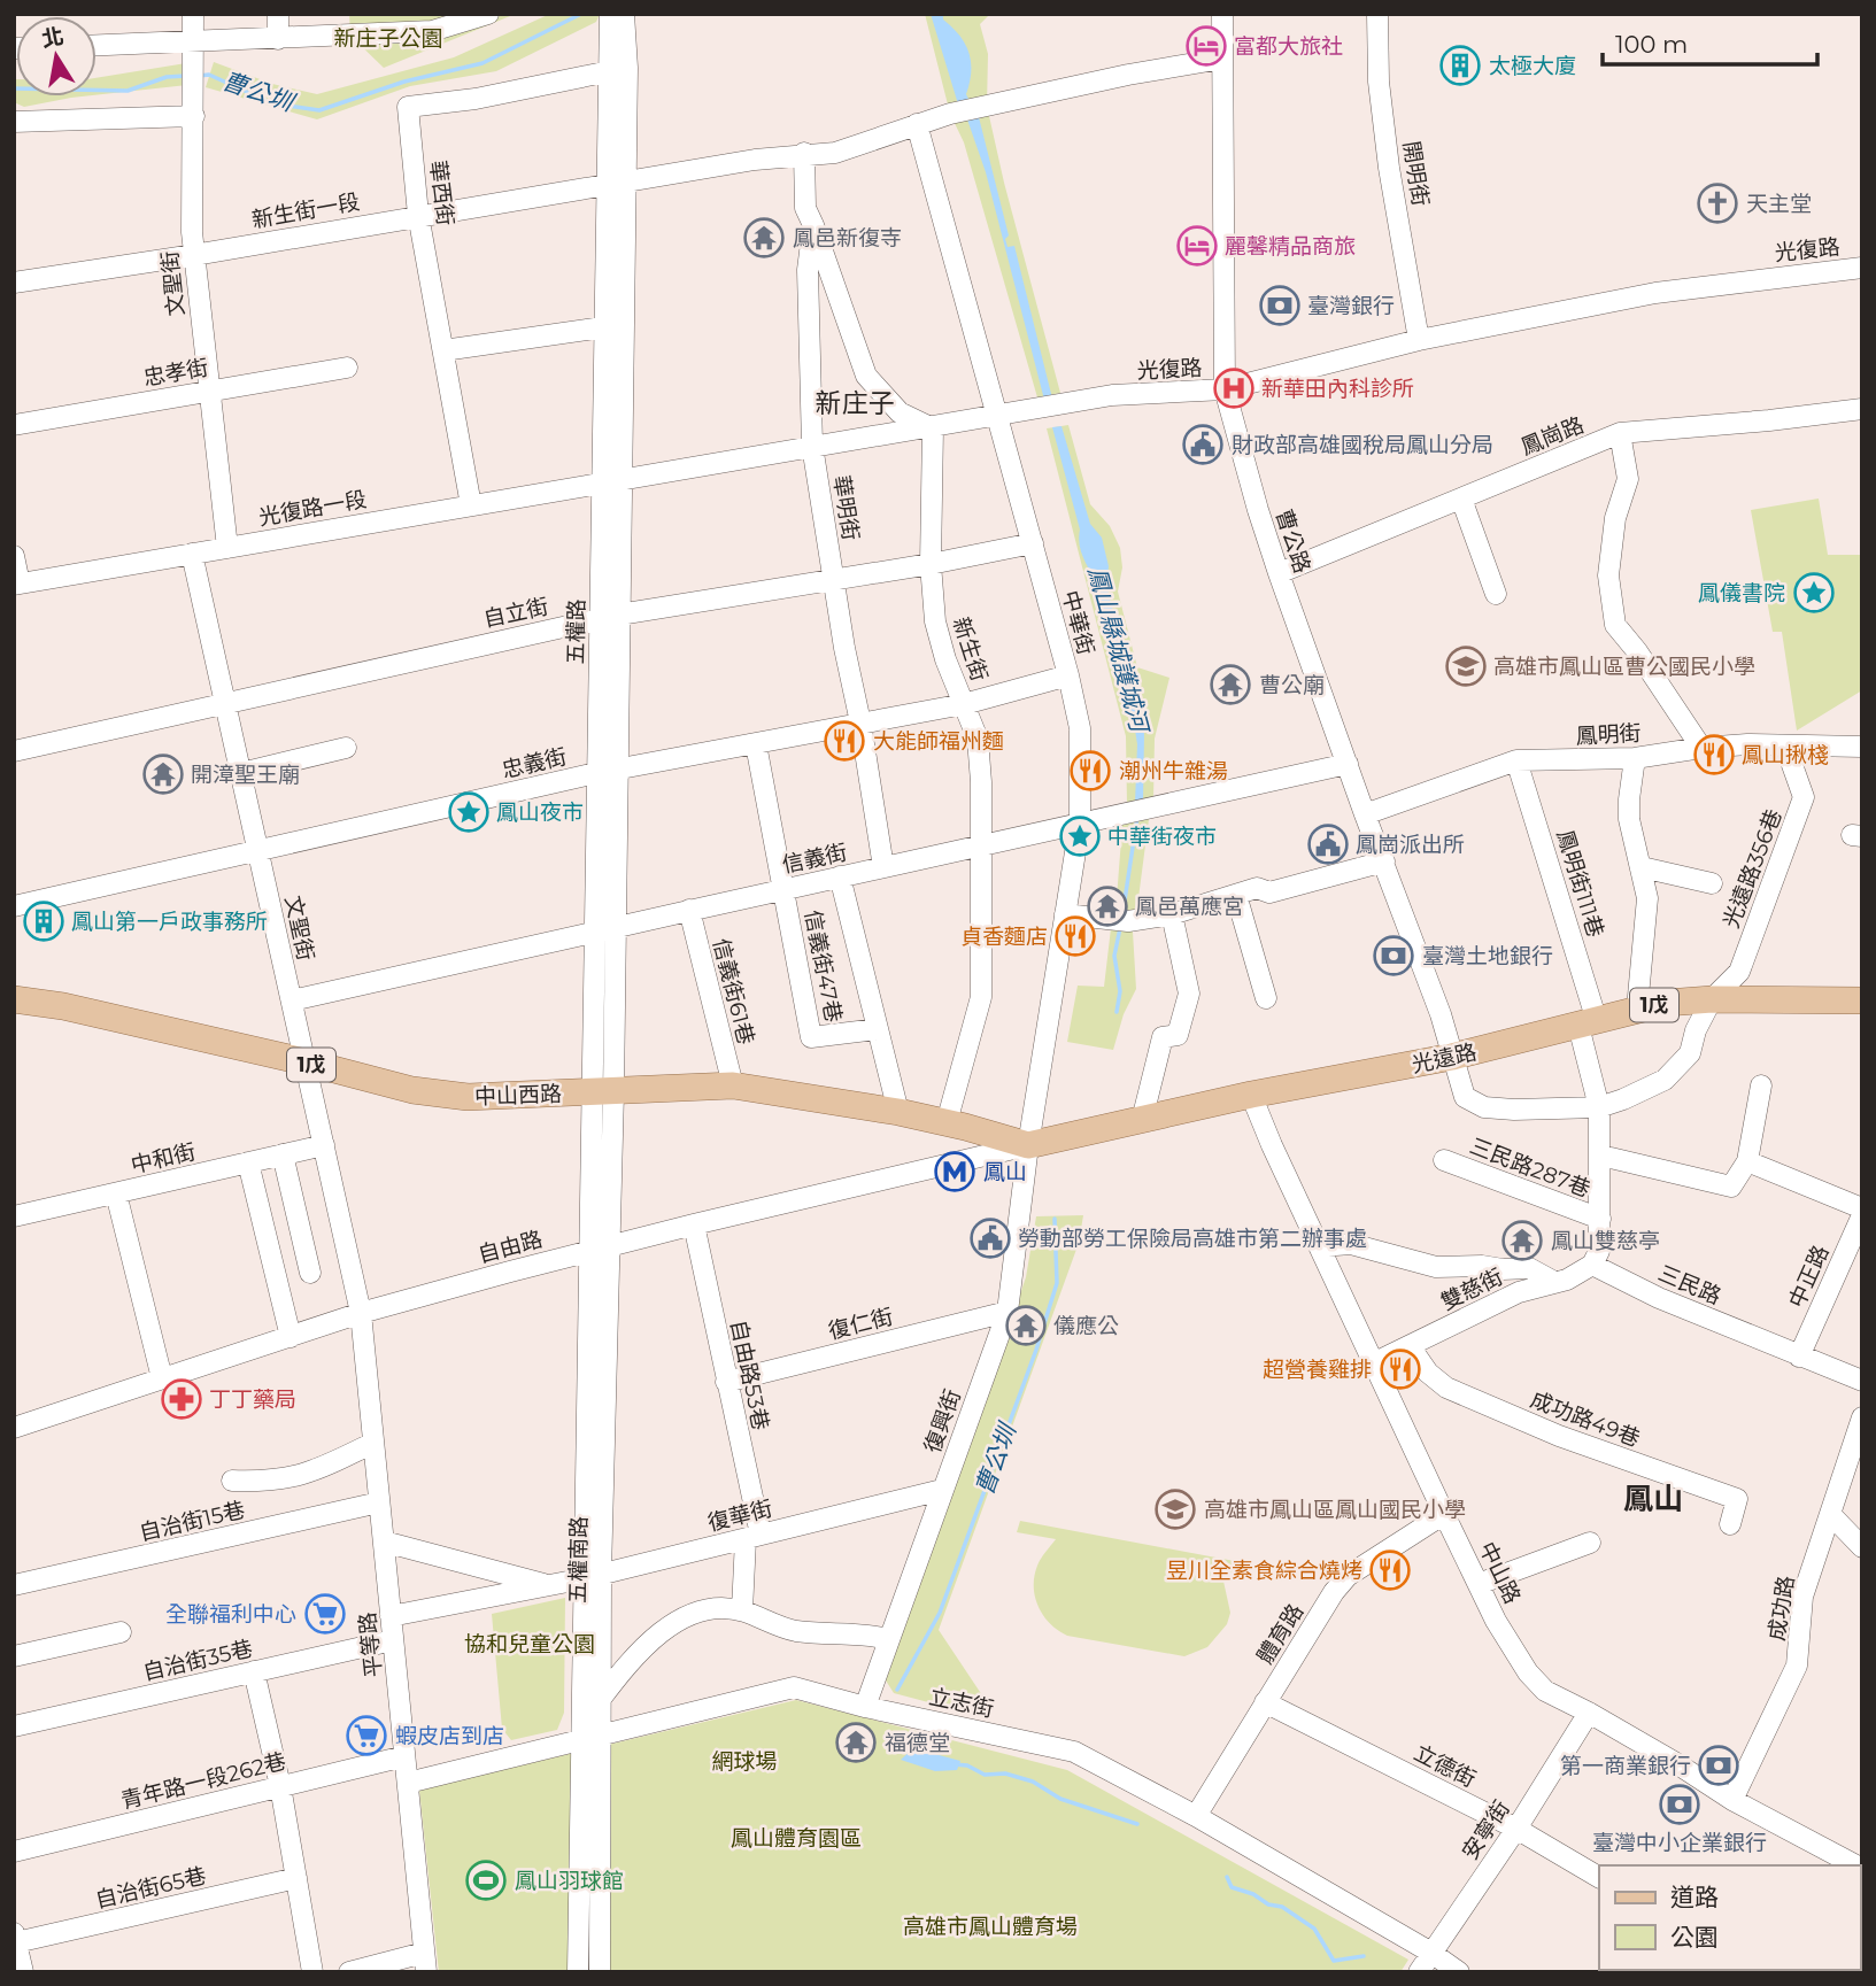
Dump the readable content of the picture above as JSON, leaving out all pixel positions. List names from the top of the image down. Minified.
{"streets":{"main road":["1戊","光遠路","中山西路"],"street":["開明街","華西街","新生街一段","光復路","文聖街","忠孝街","鳳崗路","光復路一段","華明街","曹公路","自立街","中華街","五權路","新生街","鳳明街","忠義街","信義街","光遠路356巷","鳳明街111巷","信義街47巷","信義街61巷","中和街","三民路287巷","自由路","中正路","三民路","雙慈街","復仁街","自由路53巷","成功路49巷","復興街","復華街","自治街15巷","五權南路","中山路","成功路","體育路","平等路","自治街35巷","立志街","立德街","青年路一段262巷","安寧街","自治街65巷"]},"crossings":[["開明街","光復路"],["華西街","新生街一段"],["華西街","光復路一段"],["華西街","五權路"],["新生街一段","文聖街"],["新生街一段","華明街"],["新生街一段","五權路"],["光復路","光復路一段"],["光復路","華明街"],["光復路","曹公路"],["光復路","中華街"],["光復路","五權路"],["光復路","新生街"],["文聖街","忠孝街"],["文聖街","光復路一段"],["文聖街","自立街"],["文聖街","忠義街"],["文聖街","信義街"],["文聖街","中山西路"],["文聖街","中和街"],["文聖街","自由路"],["文聖街","平等路"],["鳳崗路","曹公路"],["光復路一段","五權路"],["華明街","自立街"],["華明街","忠義街"],["華明街","信義街"],["曹公路","鳳明街"],["曹公路","信義街"],["曹公路","光遠路356巷"],["曹公路","光遠路"],["自立街","中華街"],["自立街","五權路"],["自立街","新生街"],["中華街","忠義街"],["中華街","信義街"],["中華街","光遠路"],["中華街","中山西路"],["中華街","自由路"],["中華街","復興街"],["五權路","忠義街"],["五權路","信義街"],["五權路","中山西路"],["五權路","自由路"],["五權路","五權南路"],["新生街","忠義街"],["新生街","信義街"],["新生街","中山西路"],["鳳明街","光遠路356巷"],["鳳明街","鳳明街111巷"],["信義街","信義街47巷"],["信義街","信義街61巷"],["光遠路356巷","光遠路"],["鳳明街111巷","光遠路"],["信義街61巷","中山西路"],["光遠路","中山西路"],["光遠路","自由路"],["光遠路","復興街"],["光遠路","中山路"],["中山西路","自由路"],["中山西路","復興街"],["自由路","自由路53巷"],["自由路","復興街"],["自由路","五權南路"],["自由路","平等路"],["中正路","三民路"],["三民路","雙慈街"],["雙慈街","成功路49巷"],["雙慈街","中山路"],["復仁街","自由路53巷"],["復仁街","復興街"],["自由路53巷","復華街"],["復興街","復華街"],["復興街","立志街"],["復華街","五權南路"],["復華街","平等路"],["自治街15巷","平等路"],["五權南路","立志街"],["中山路","成功路"],["中山路","體育路"],["中山路","安寧街"],["體育路","立志街"],["體育路","立德街"],["平等路","自治街35巷"],["平等路","立志街"],["平等路","青年路一段262巷"],["立志街","安寧街"],["立德街","安寧街"]],"districts":["新庄子","鳳山"],"water":["曹公圳","鳳山縣城護城河"],"parks":["新庄子公園","協和兒童公園","網球場","鳳山體育園區","高雄市鳳山體育場"],"places":{"hotel":["富都大旅社","麗馨精品商旅"],"building":["太極大廈","鳳山第一戶政事務所"],"church":["天主堂"],"temple":["鳳邑新復寺","曹公廟","開漳聖王廟","鳳邑萬應宮","鳳山雙慈亭","儀應公","福德堂"],"bank":["臺灣銀行","臺灣土地銀行","第一商業銀行","臺灣中小企業銀行"],"hospital":["新華田內科診所"],"public building":["財政部高雄國稅局鳳山分局","鳳崗派出所","勞動部勞工保險局高雄市第二辦事處"],"place":["鳳儀書院","鳳山夜市","中華街夜市"],"school or university":["高雄市鳳山區曹公國民小學","高雄市鳳山區鳳山國民小學"],"restaurant":["大能師福州麵","鳳山揪棧","潮州牛雜湯","貞香麵店","超營養雞排","昱川全素食綜合燒烤"],"metro station":["鳳山"],"pharmacy":["丁丁藥局"],"supermarket":["全聯福利中心","蝦皮店到店"],"sports":["鳳山羽球館"]},"legend":["道路","公園"],"scale_bar":"100 m","north":"top"}
